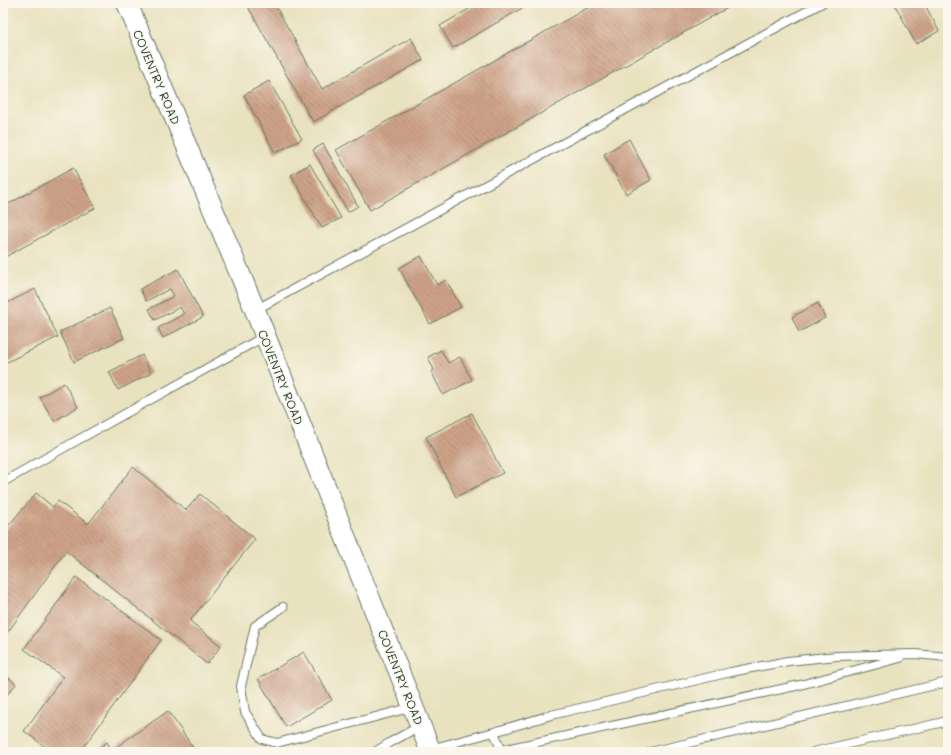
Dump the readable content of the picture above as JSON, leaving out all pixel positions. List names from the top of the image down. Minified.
{"streets":{"street":["COVENTRY ROAD"]}}
